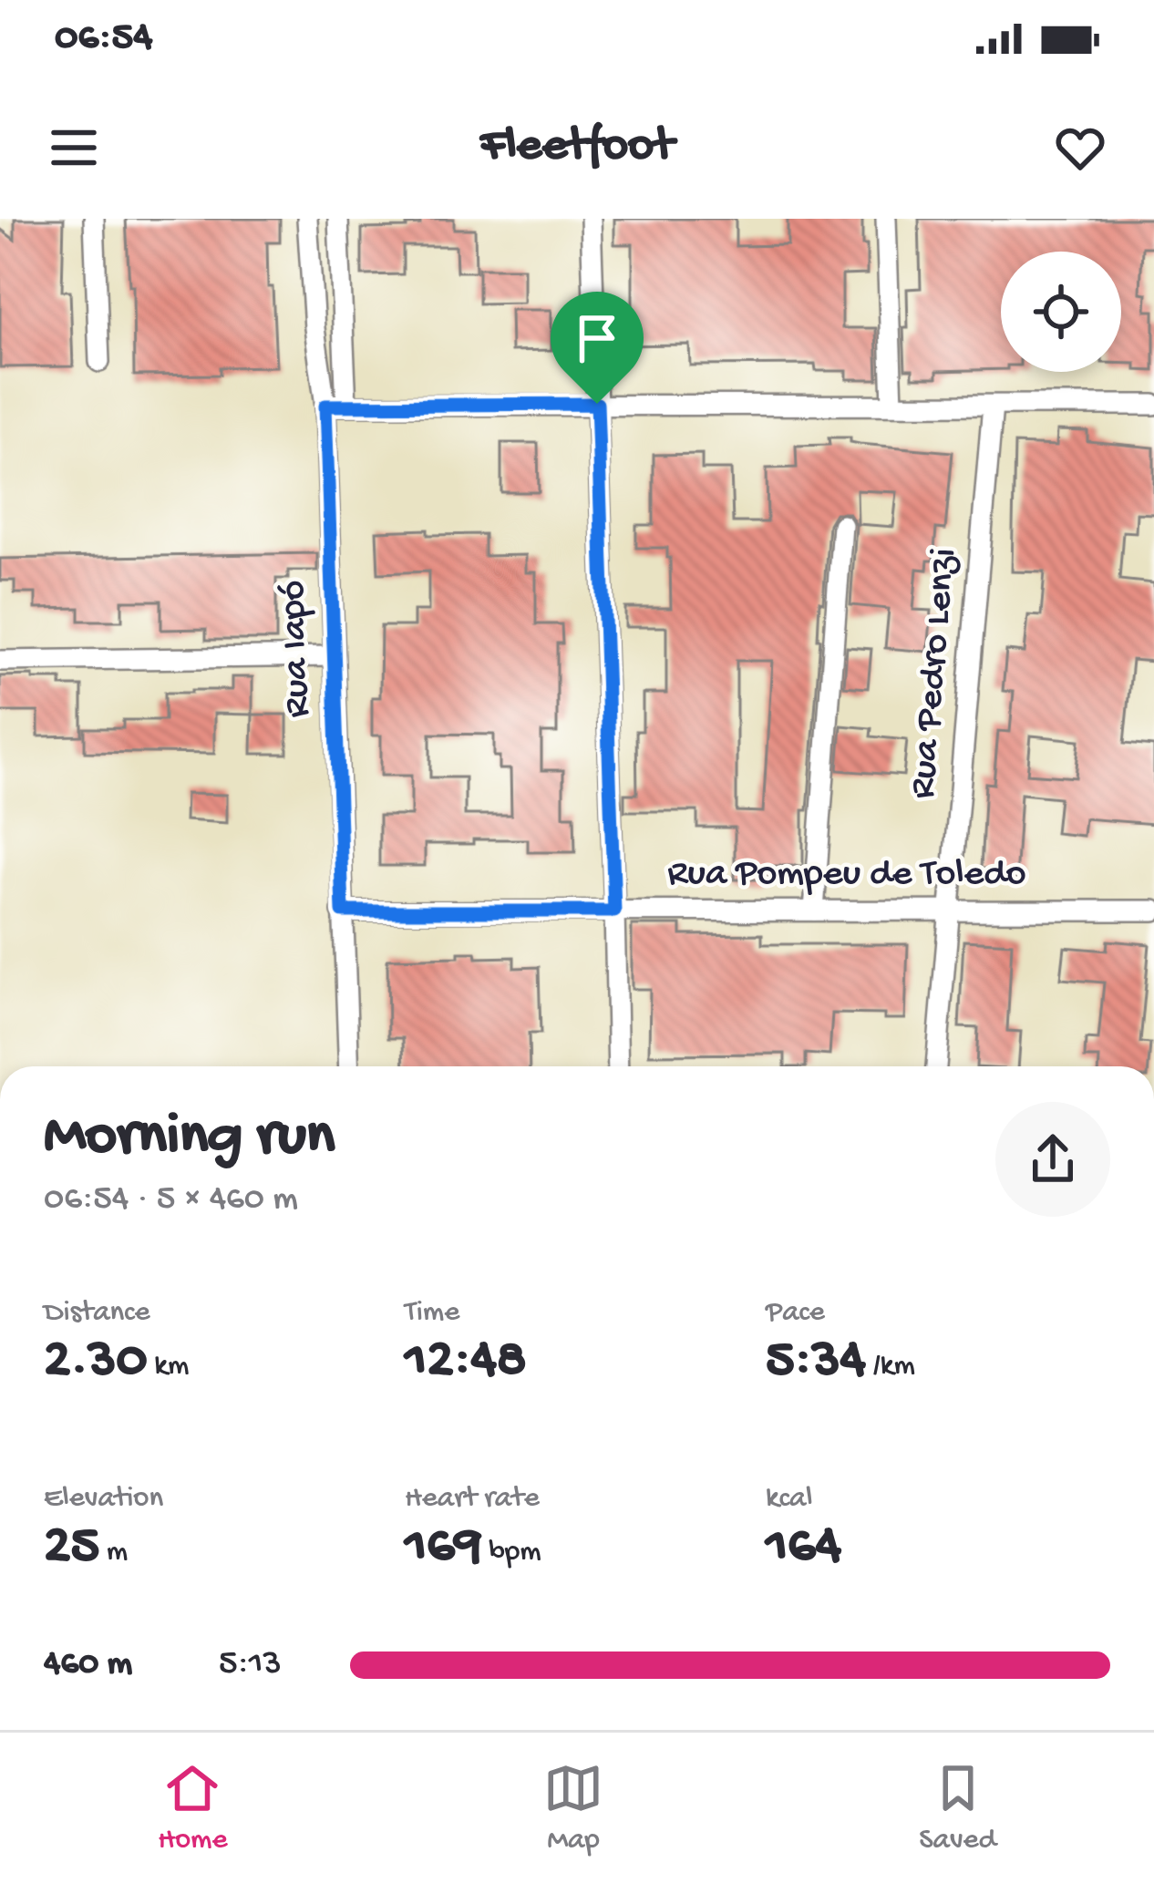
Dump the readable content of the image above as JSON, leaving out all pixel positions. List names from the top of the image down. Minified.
{"streets":{"street":["Rua Iapó","Rua Pedro Lenzi","Rua Pompeu de Toledo"]},"crossings":[["Rua Iapó","Rua Pompeu de Toledo"],["Rua Pedro Lenzi","Rua Pompeu de Toledo"]],"page":{"status":"06:54","header":"Fleetfoot","heading":["Morning run","06:54 · 5 × 460 m"],"stats":[["Distance","2.30 km"],["Time","12:48"],["Pace","5:34 /km"],["Elevation","25 m"],["Heart rate","169 bpm"],["kcal","164"]],"list":[{"name":"460 m","note":"5:13"}],"tabs":["Home","Map","Saved"]}}
